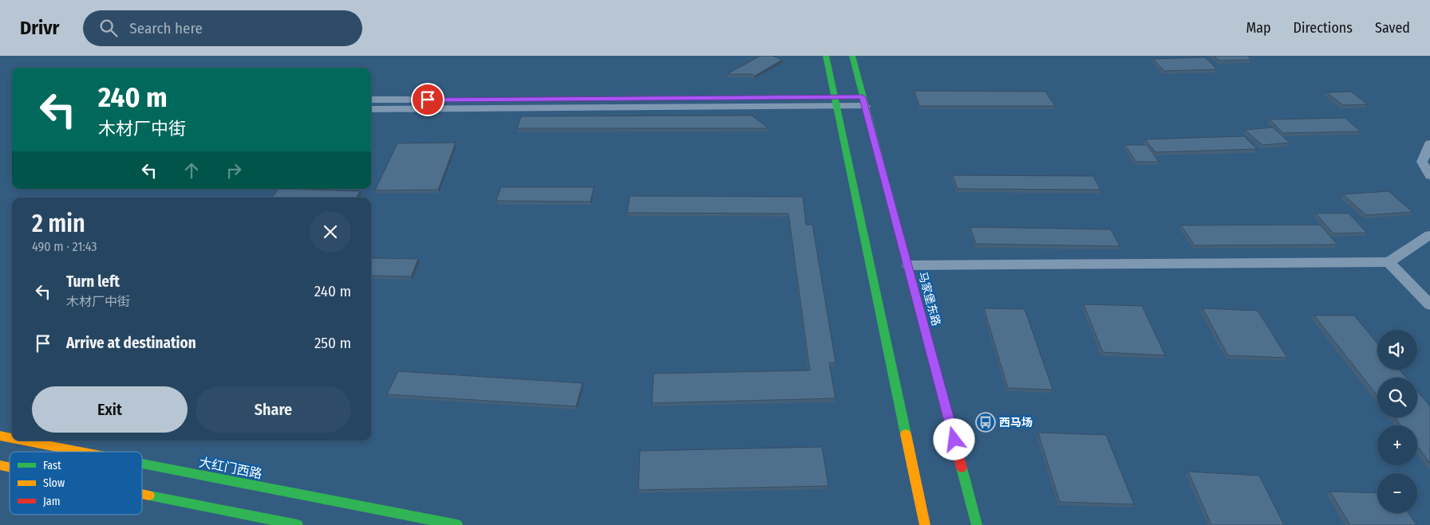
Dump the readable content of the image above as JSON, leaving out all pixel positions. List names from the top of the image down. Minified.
{"streets":{"main road":["马家堡东路","大红门西路"]},"places":{"bus stop":["西马场"]},"legend":["Fast","Slow","Jam"],"page":{"header":"Drivr","search":"Search here","nav":["Map","Directions","Saved"],"turn":["240 m","木材厂中街"],"heading":["2 min","490 m · 21:43"],"list":[{"name":"Turn left","note":"木材厂中街","value":"240 m"},{"name":"Arrive at destination","value":"250 m"}],"map_buttons":["+","−"],"buttons":["Exit","Share"]}}
